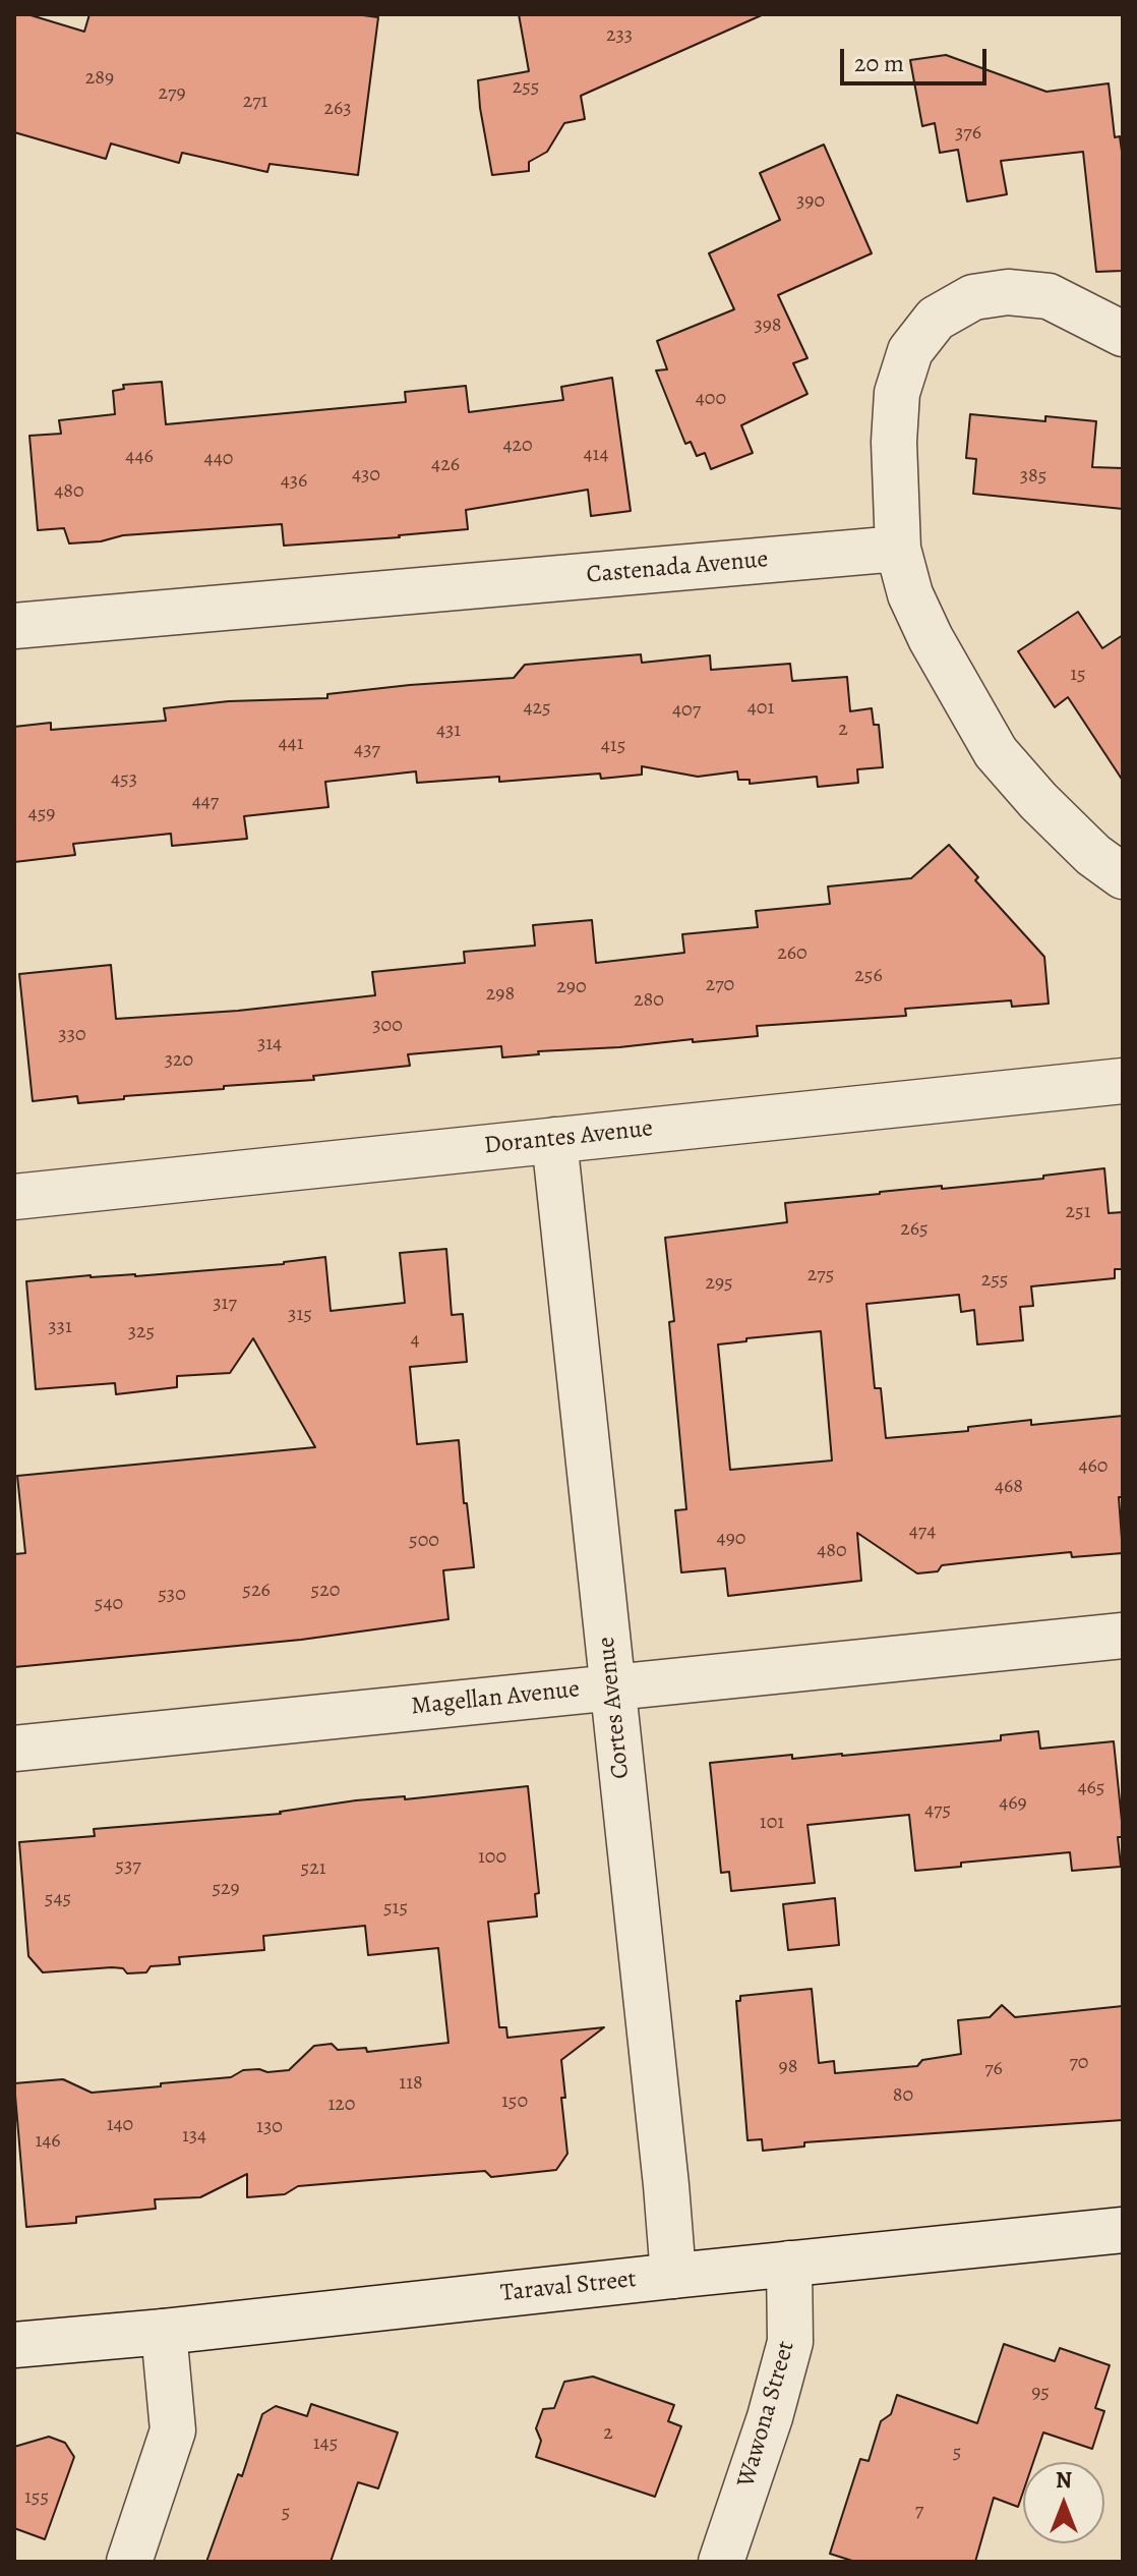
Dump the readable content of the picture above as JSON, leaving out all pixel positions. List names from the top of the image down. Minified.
{"streets":{"street":["Castenada Avenue","Dorantes Avenue","Magellan Avenue","Cortes Avenue","Taraval Street","Wawona Street"]},"crossings":[["Dorantes Avenue","Cortes Avenue"],["Magellan Avenue","Cortes Avenue"],["Cortes Avenue","Taraval Street"],["Taraval Street","Wawona Street"]],"house_numbers":["233","289","255","279","271","263","376","390","398","400","420","414","446","440","426","430","385","436","480","15","425","401","407","2","431","441","415","437","453","447","459","260","256","270","290","298","280","300","330","314","320","251","265","275","255","295","317","315","331","325","4","460","468","474","490","500","480","526","520","530","540","465","469","475","101","100","537","521","529","545","515","70","98","76","118","80","150","120","140","130","134","146","95","2","145","5","155","7","5"],"scale_bar":"20 m","north":"top"}
